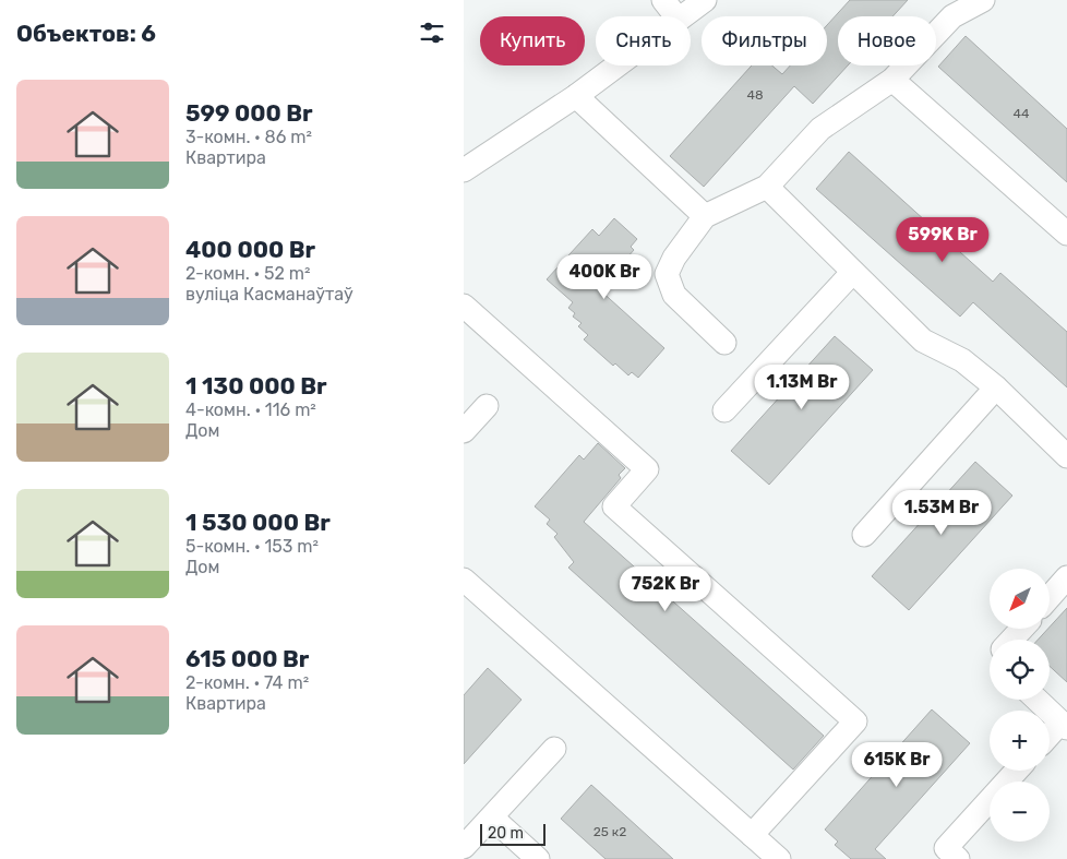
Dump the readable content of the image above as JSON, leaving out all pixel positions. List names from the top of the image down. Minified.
{"house_numbers":["48","44","25 к2"],"scale_bar":"20 m","north":"bottom left","page":{"heading":"Объектов: 6","chip":["Купить","Снять","Фильтры","Новое"],"list":[{"name":"599 000 Br","note":"3-комн. · 86 m² · Квартира"},{"name":"400 000 Br","note":"2-комн. · 52 m² · вуліца Касманаўтаў"},{"name":"1 130 000 Br","note":"4-комн. · 116 m² · Дом"},{"name":"1 530 000 Br","note":"5-комн. · 153 m² · Дом"},{"name":"615 000 Br","note":"2-комн. · 74 m² · Квартира"}],"price":["599K Br","400K Br","1.13M Br","1.53M Br","752K Br","615K Br"],"map_buttons":["+","−"],"scale":"20 m"}}
